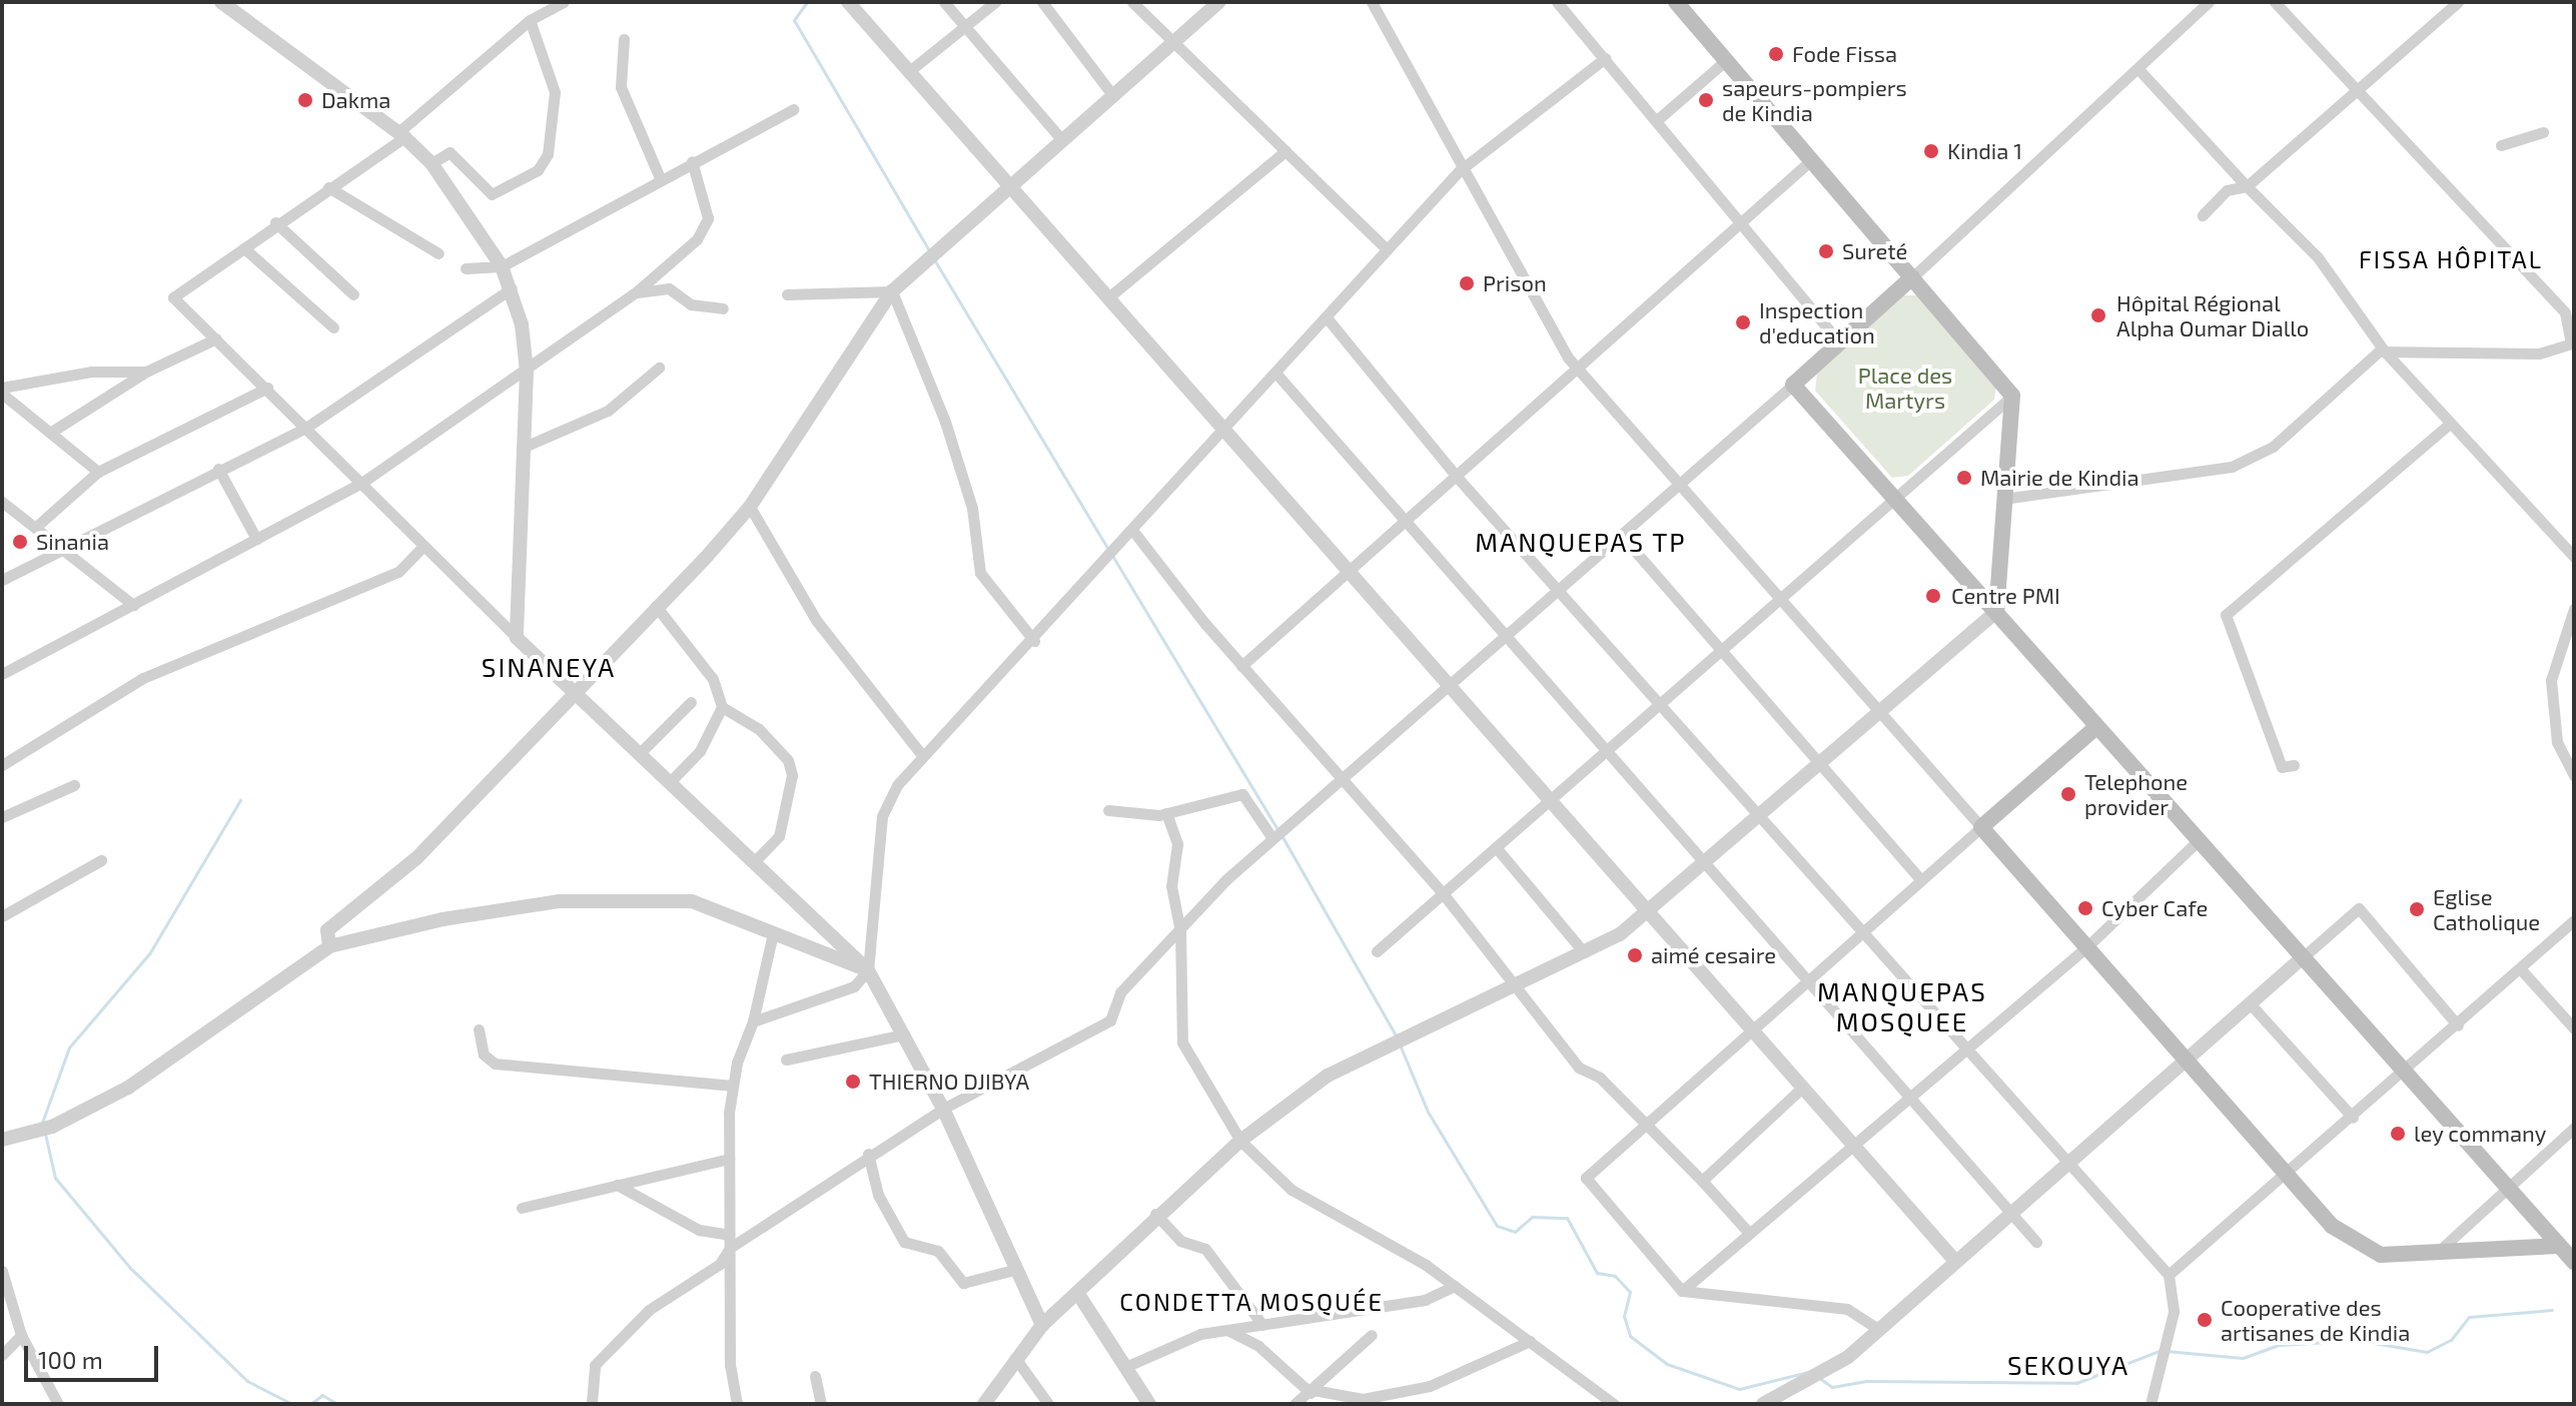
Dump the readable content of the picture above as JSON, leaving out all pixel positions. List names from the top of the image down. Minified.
{"districts":["FISSA HÔPITAL","MANQUEPAS TP","SINANEYA","MANQUEPAS MOSQUEE","СONDETTA MOSQUÉE","SEKOUYA"],"parks":["Place des Martyrs"],"places":["Fode Fissa","Dakma","sapeurs-pompiers de Kindia","Kindia 1","Sureté","Prison","Hôpital Régional Alpha Oumar Diallo","Inspection d'education","Mairie de Kindia","Sinania","Centre PMI","Telephone provider","Cyber Cafe","Eglise Catholique","aimé cesaire","THIERNO DJIBYA","ley commany","Cooperative des artisanes de Kindia"],"scale_bar":"100 m"}
